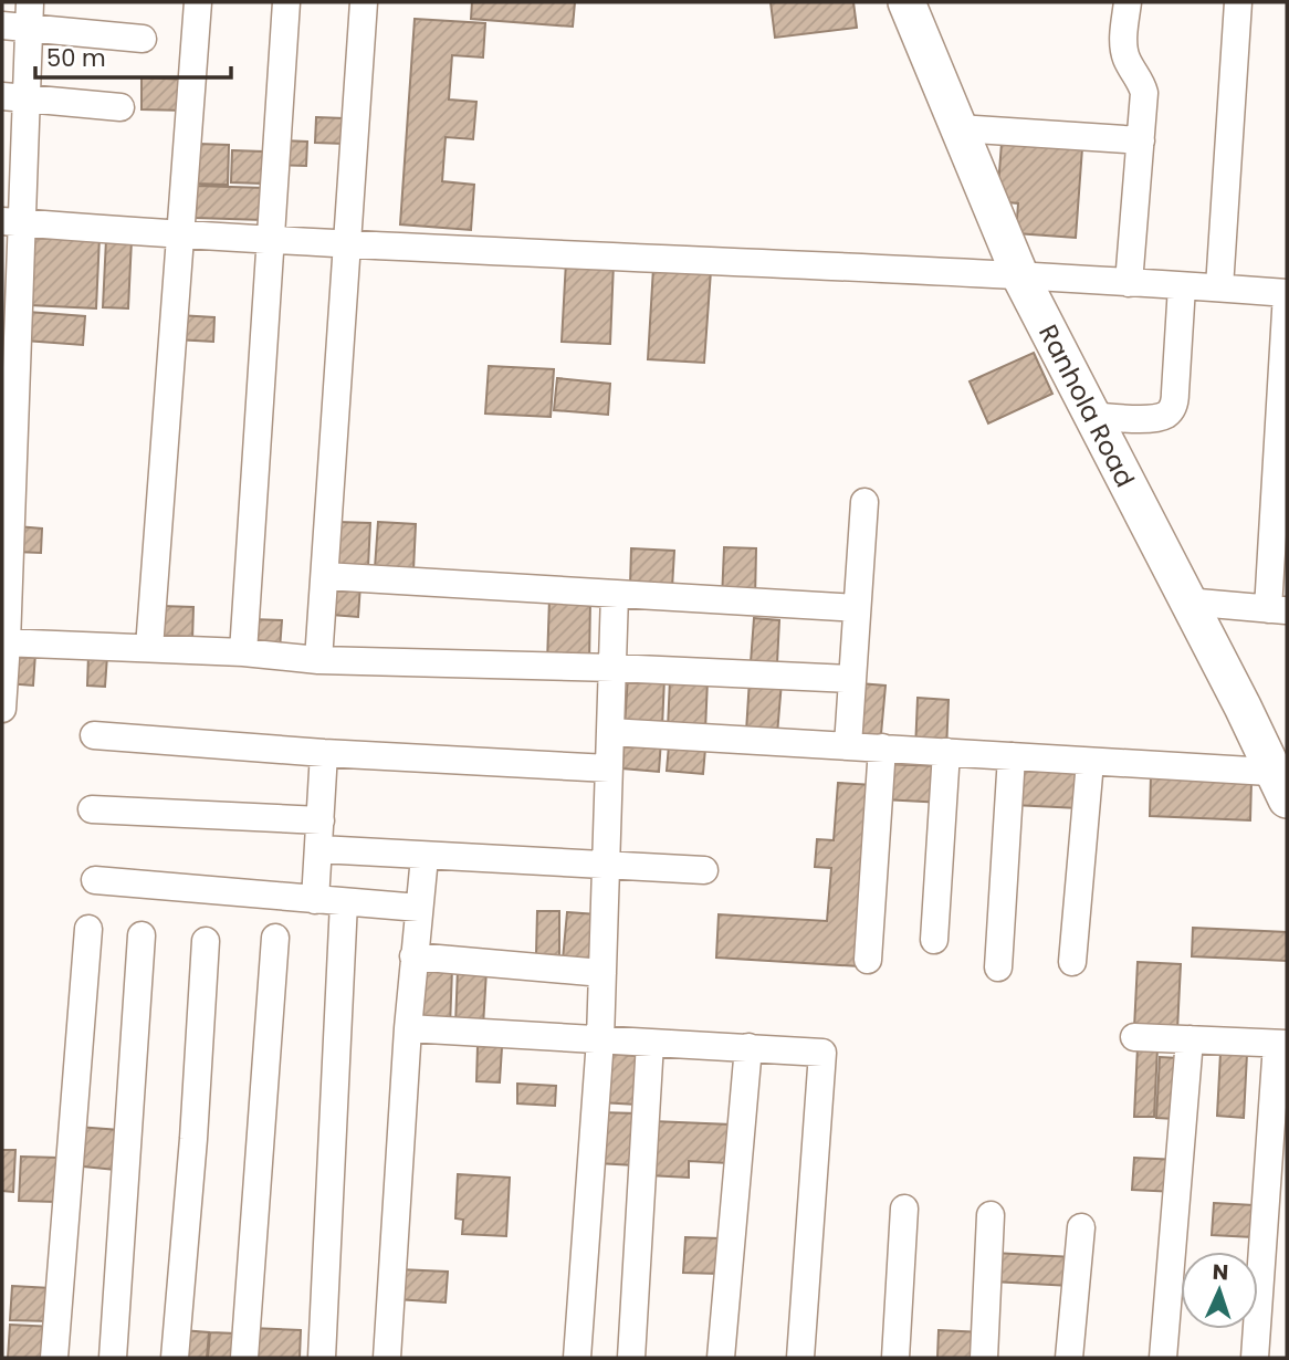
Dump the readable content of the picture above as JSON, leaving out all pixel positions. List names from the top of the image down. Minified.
{"streets":{"street":["Ranhola Road"]},"scale_bar":"50 m","north":"top"}
